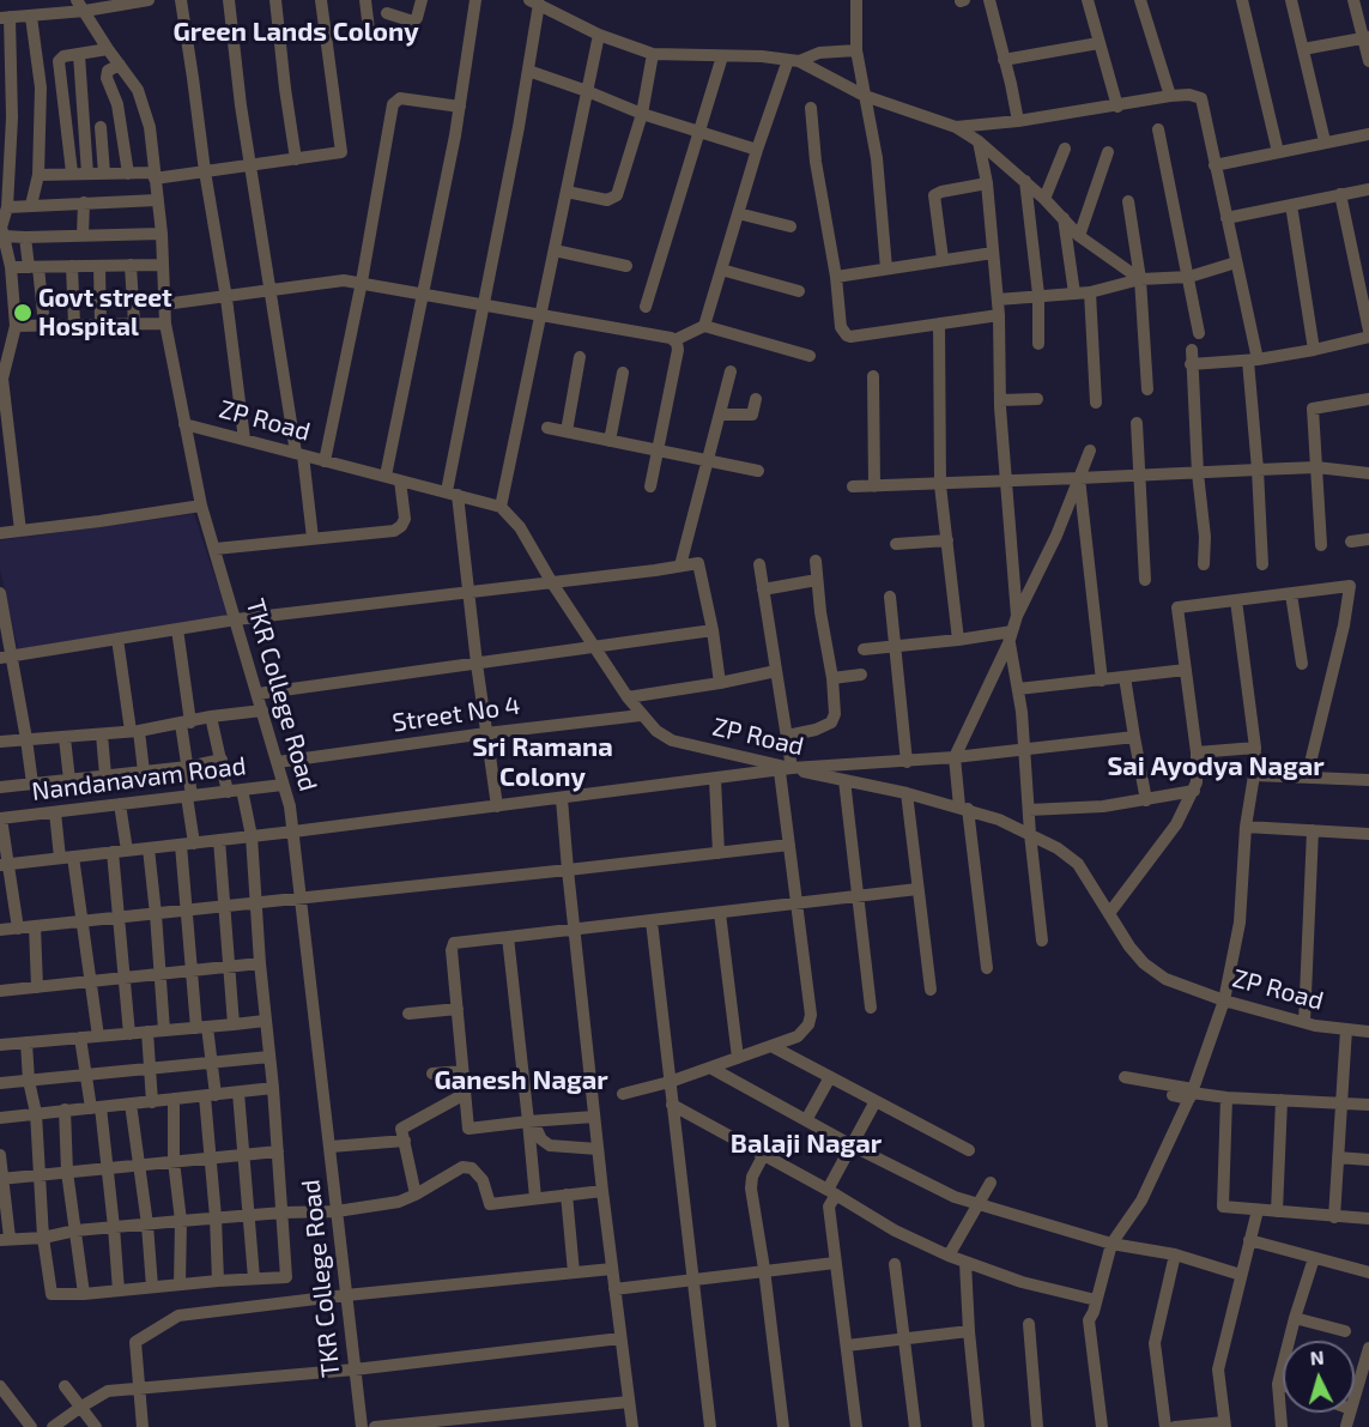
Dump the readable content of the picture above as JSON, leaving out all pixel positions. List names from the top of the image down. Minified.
{"streets":{"street":["ZP Road","TKR College Road","Street No 4","Nandanavam Road"]},"crossings":[["ZP Road","TKR College Road"],["ZP Road","Street No 4"],["TKR College Road","Street No 4"],["TKR College Road","Nandanavam Road"]],"districts":["Green Lands Colony","Sri Ramana Colony","Sai Ayodya Nagar","Ganesh Nagar","Balaji Nagar"],"places":["Govt street Hospital"],"north":"top"}
